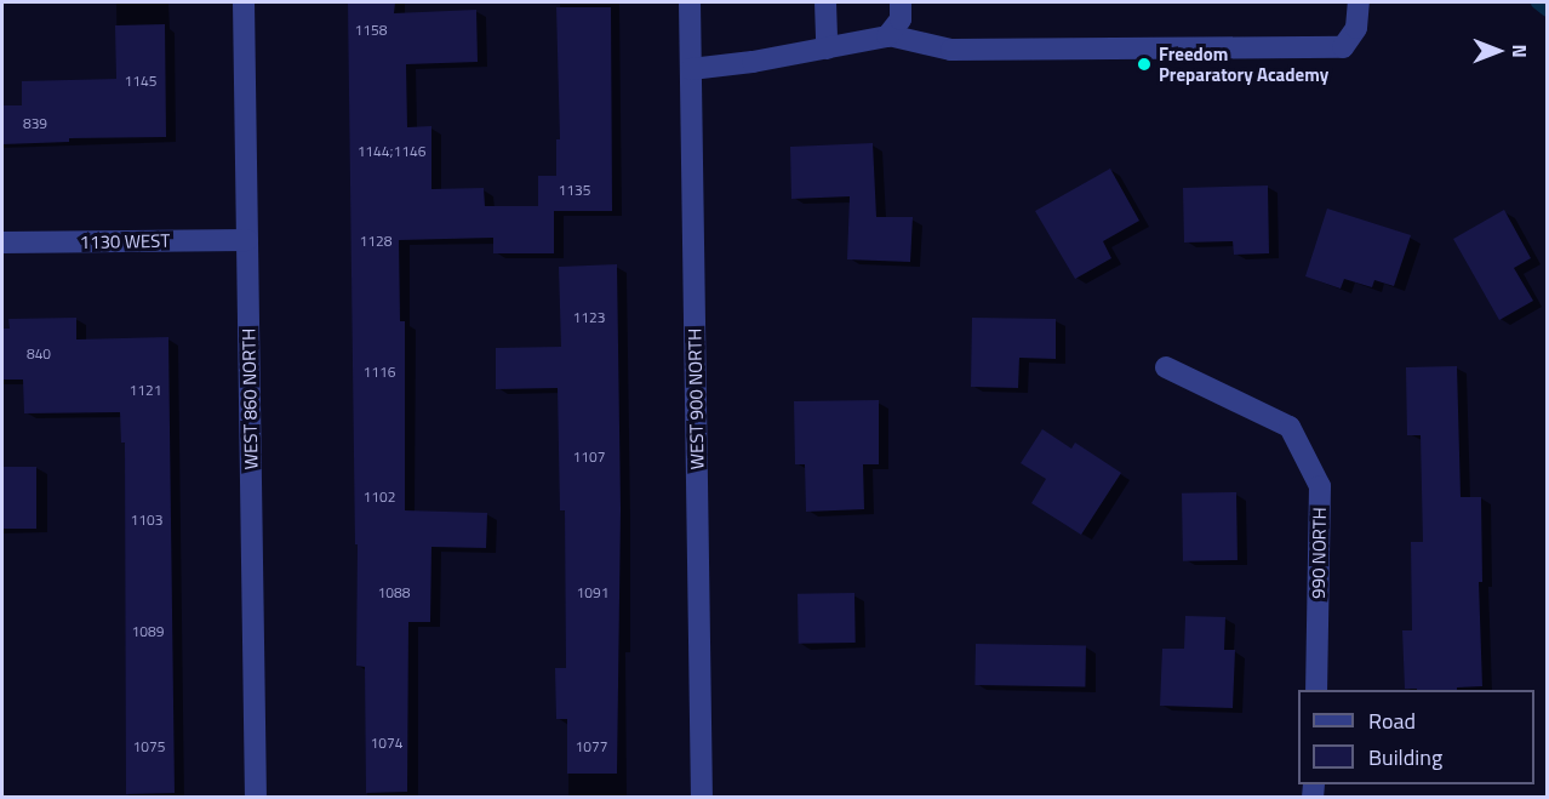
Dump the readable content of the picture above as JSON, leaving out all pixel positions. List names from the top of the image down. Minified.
{"streets":{"street":["1130 WEST","WEST 860 NORTH","WEST 900 NORTH","990 NORTH"]},"crossings":[["1130 WEST","WEST 860 NORTH"]],"places":["Freedom Preparatory Academy"],"house_numbers":["1158","1145","839","1144;1146","1135","1128","1123","840","1116","1121","1107","1102","1103","1088","1091","1089","1074","1075","1077"],"legend":["Road","Building"],"north":"right"}
